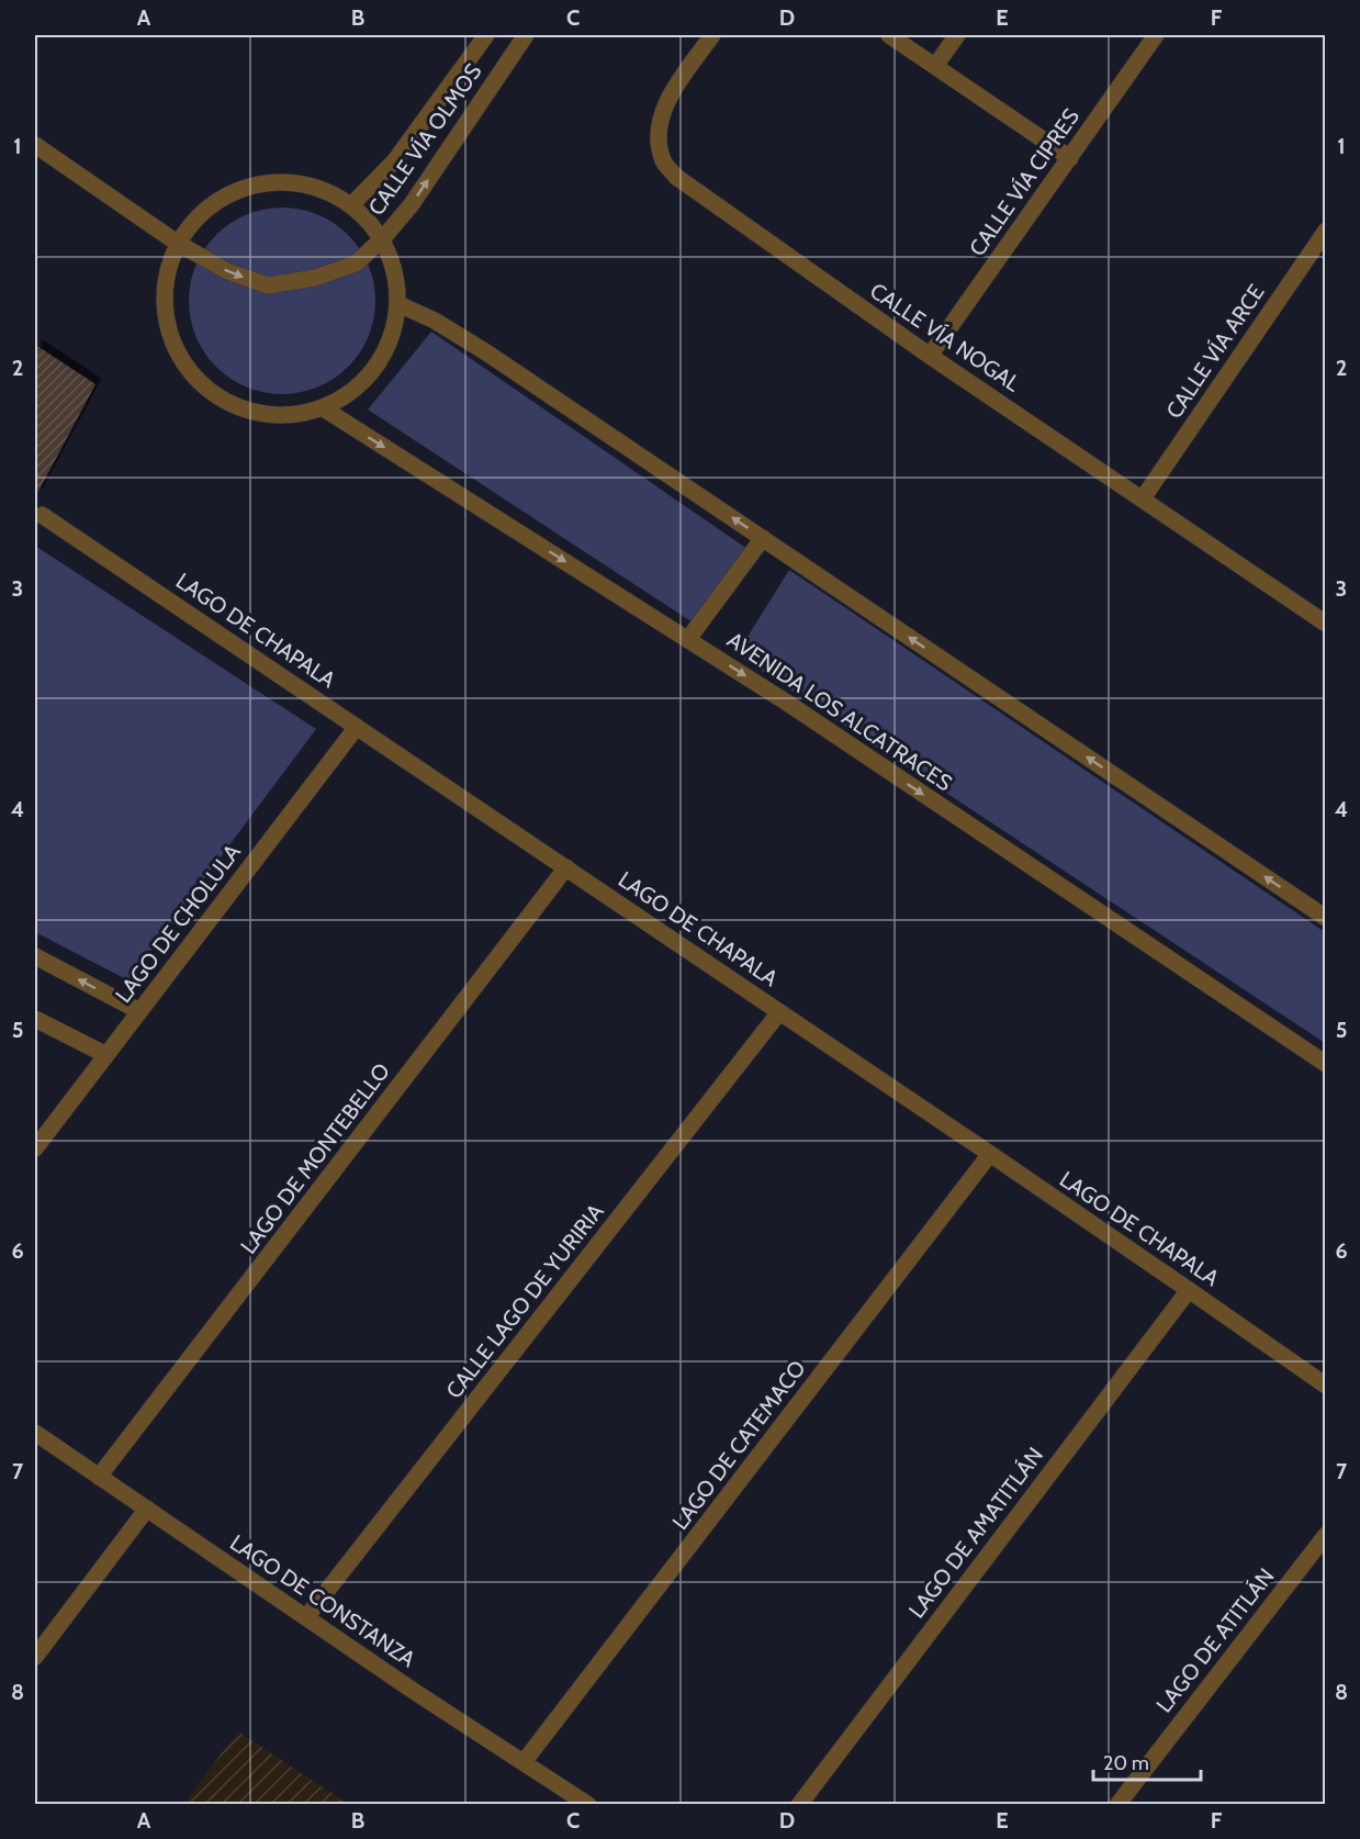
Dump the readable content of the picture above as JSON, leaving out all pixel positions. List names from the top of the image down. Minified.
{"streets":{"street":["CALLE VÍA OLMOS","CALLE VÍA CIPRES","CALLE VÍA NOGAL","CALLE VÍA ARCE","LAGO DE CHAPALA","AVENIDA LOS ALCATRACES","LAGO DE CHOLULA","LAGO DE MONTEBELLO","CALLE LAGO DE YURIRIA","LAGO DE CATEMACO","LAGO DE AMATITLÁN","LAGO DE CONSTANZA","LAGO DE ATITLÁN"]},"crossings":[["CALLE VÍA CIPRES","CALLE VÍA NOGAL"],["CALLE VÍA NOGAL","CALLE VÍA ARCE"],["LAGO DE CHAPALA","LAGO DE CHOLULA"],["LAGO DE CHAPALA","LAGO DE MONTEBELLO"],["LAGO DE CHAPALA","CALLE LAGO DE YURIRIA"],["LAGO DE CHAPALA","LAGO DE CATEMACO"],["LAGO DE CHAPALA","LAGO DE AMATITLÁN"],["LAGO DE MONTEBELLO","LAGO DE CONSTANZA"],["CALLE LAGO DE YURIRIA","LAGO DE CONSTANZA"],["LAGO DE CATEMACO","LAGO DE CONSTANZA"]],"scale_bar":"20 m","grid":{"columns":["A","B","C","D","E","F"],"rows":["1","2","3","4","5","6","7","8"]}}
